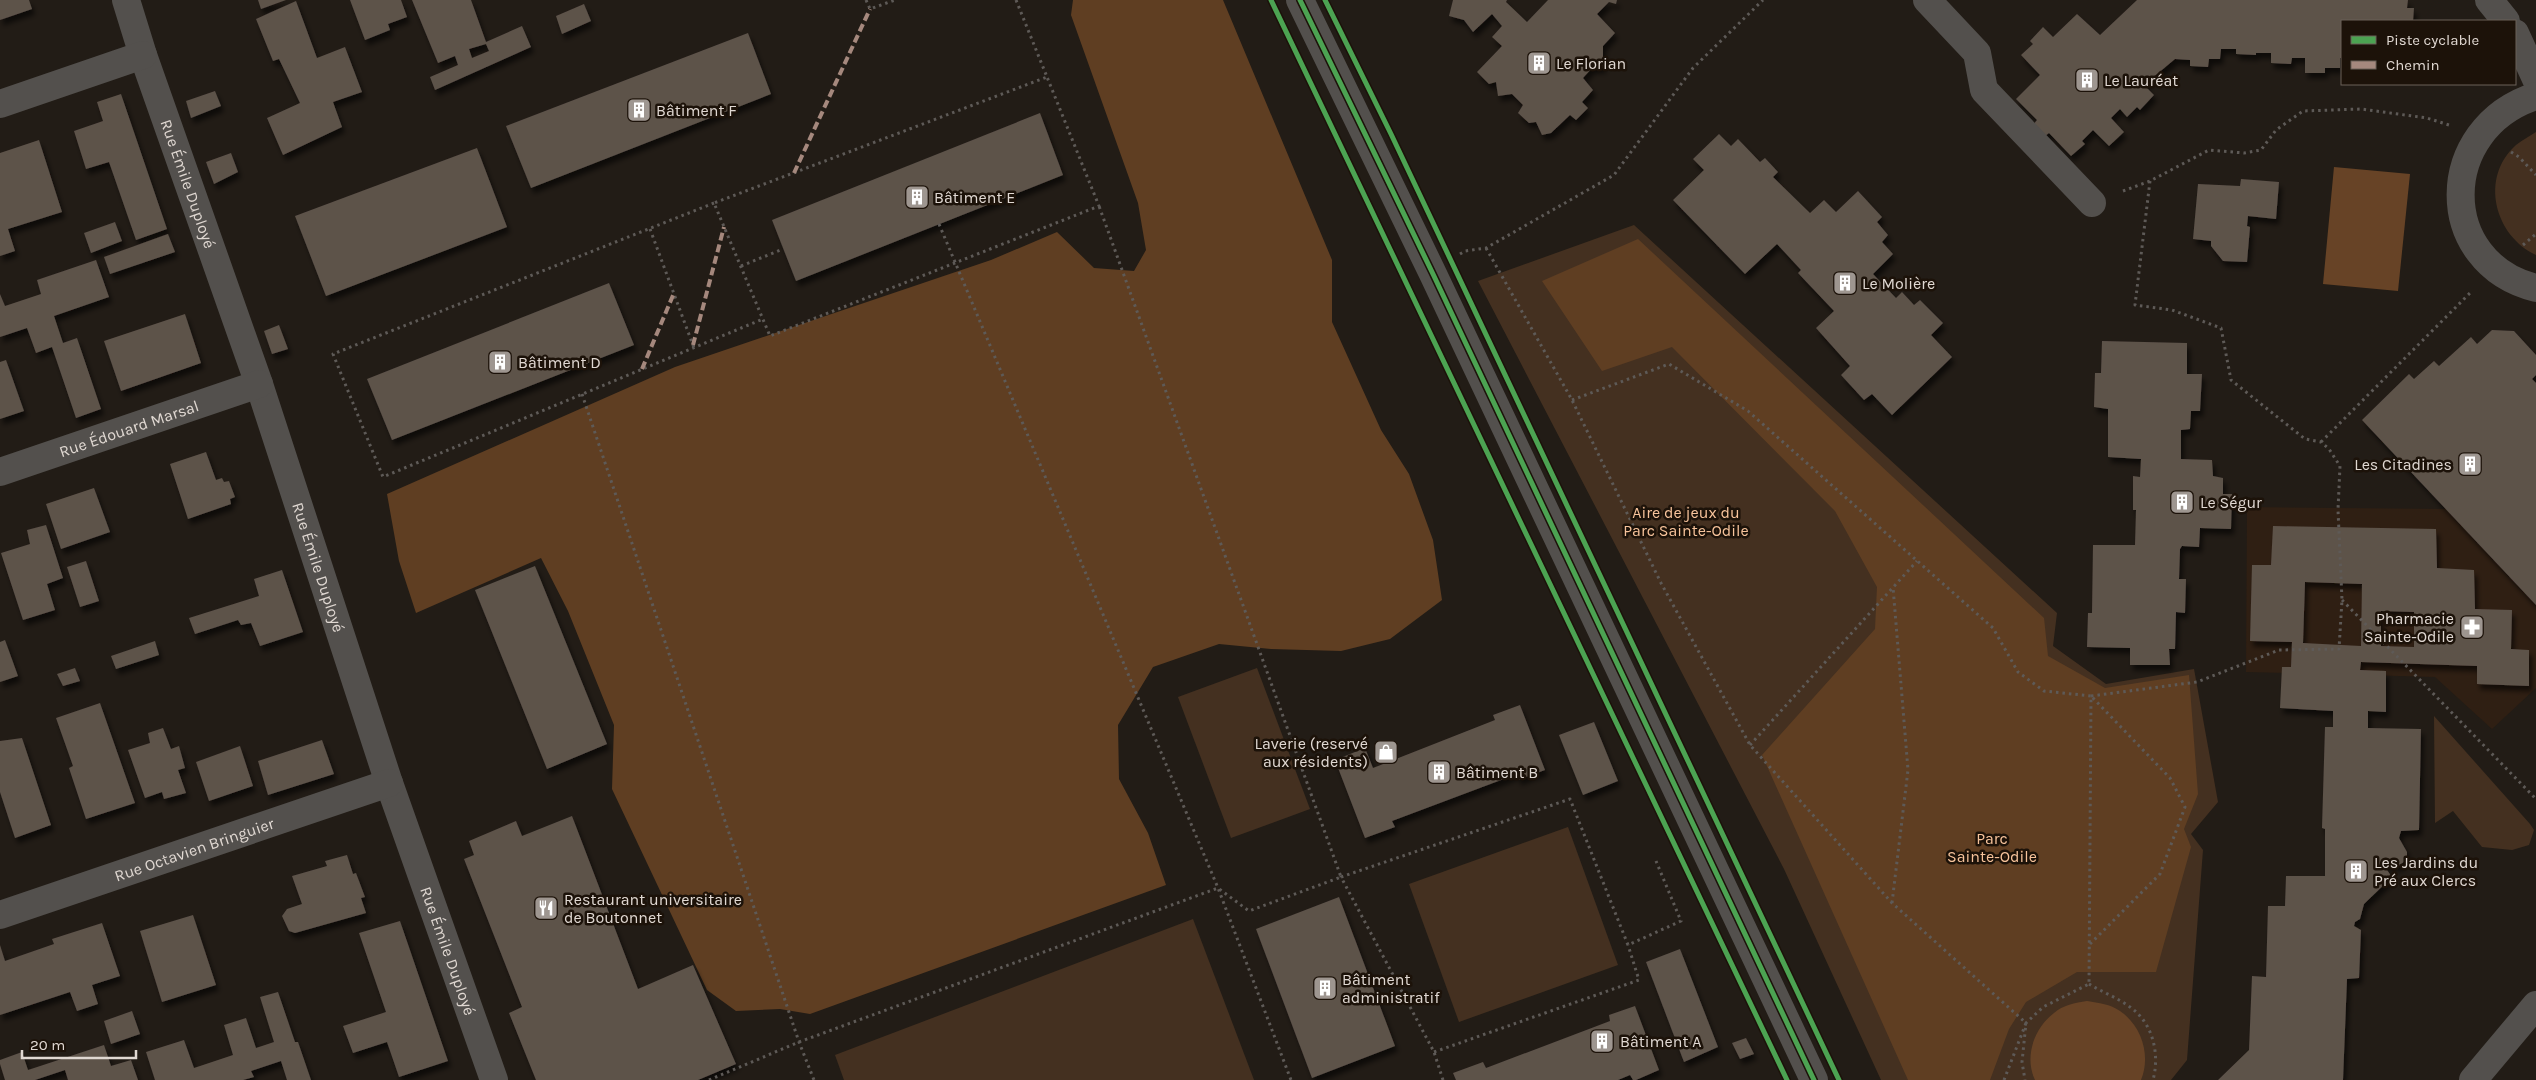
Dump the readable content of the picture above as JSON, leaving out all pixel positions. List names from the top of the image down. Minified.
{"streets":{"street":["Rue Émile Duployé","Rue Édouard Marsal","Rue Octavien Bringuier"]},"crossings":[["Rue Émile Duployé","Rue Édouard Marsal"],["Rue Émile Duployé","Rue Octavien Bringuier"]],"parks":["Aire de jeux du Parc Sainte-Odile","Parc Sainte-Odile"],"places":{"building":["Le Florian","Le Lauréat","Bâtiment F","Bâtiment E","Le Molière","Bâtiment D","Les Citadines","Le Ségur","Bâtiment B","Les Jardins du Pré aux Clercs","Bâtiment administratif","Bâtiment A"],"pharmacy":["Pharmacie Sainte-Odile"],"shop":["Laverie (reservé aux résidents)"],"restaurant":["Restaurant universitaire de Boutonnet"]},"legend":["Piste cyclable","Chemin"],"scale_bar":"20 m"}
